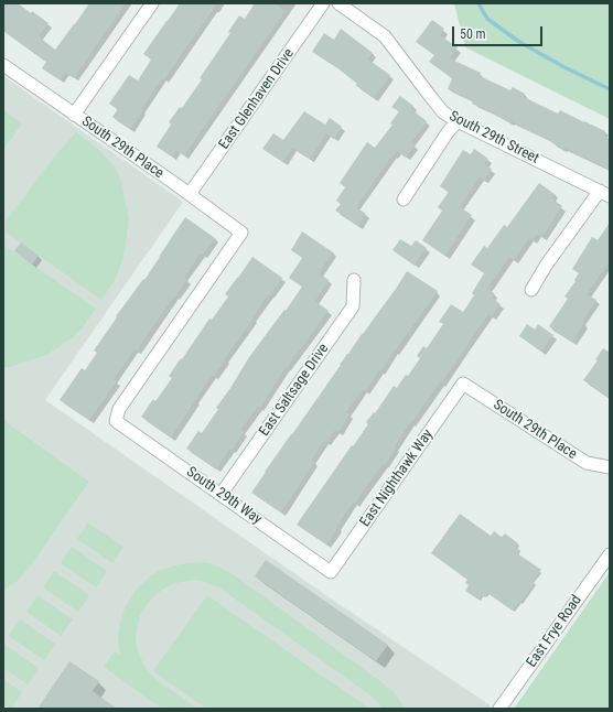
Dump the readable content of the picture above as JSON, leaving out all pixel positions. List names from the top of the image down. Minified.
{"streets":{"street":["East Glenhaven Drive","South 29th Street","South 29th Place","East Saltsage Drive","East Nighthawk Way","South 29th Way","East Frye Road"]},"crossings":[["East Glenhaven Drive","South 29th Place"],["South 29th Place","East Nighthawk Way"],["South 29th Place","South 29th Way"],["East Saltsage Drive","South 29th Way"],["East Nighthawk Way","South 29th Way"]],"scale_bar":"50 m"}
